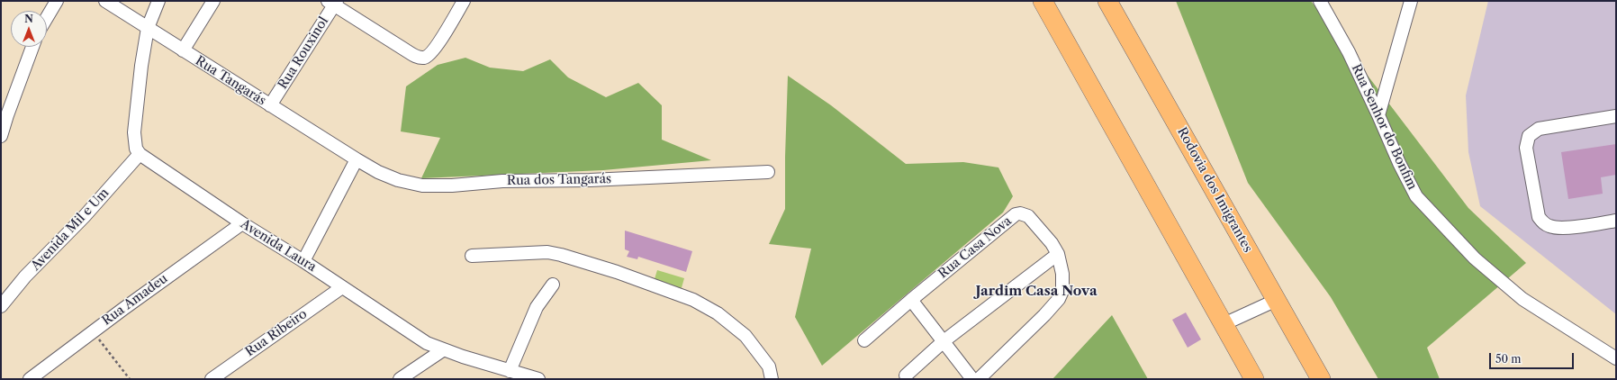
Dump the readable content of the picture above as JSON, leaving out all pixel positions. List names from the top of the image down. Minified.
{"streets":{"highway":["Rodovia dos Imigrantes"],"street":["Rua Rouxinol","Rua Tangarás","Rua Senhor do Bonfim","Rua dos Tangarás","Avenida Mil e Um","Avenida Laura","Rua Casa Nova","Rua Amadeu","Rua Ribeiro"]},"crossings":[["Rua Rouxinol","Rua Tangarás"],["Rua Tangarás","Rua dos Tangarás"],["Avenida Mil e Um","Avenida Laura"],["Avenida Laura","Rua Amadeu"],["Avenida Laura","Rua Ribeiro"]],"districts":["Jardim Casa Nova"],"scale_bar":"50 m","north":"top"}
